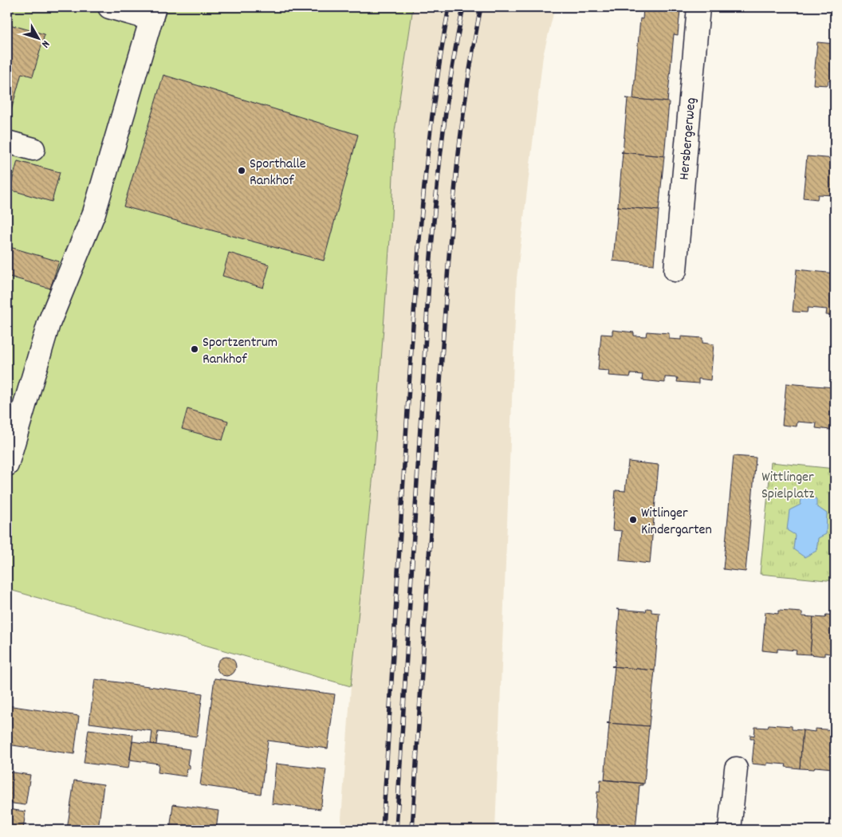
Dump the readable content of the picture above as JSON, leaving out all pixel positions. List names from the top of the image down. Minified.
{"streets":{"street":["Hersbergerweg"]},"parks":["Wittlinger Spielplatz"],"places":["Sporthalle Rankhof","Sportzentrum Rankhof","Witlinger Kindergarten"],"north":"bottom right"}
